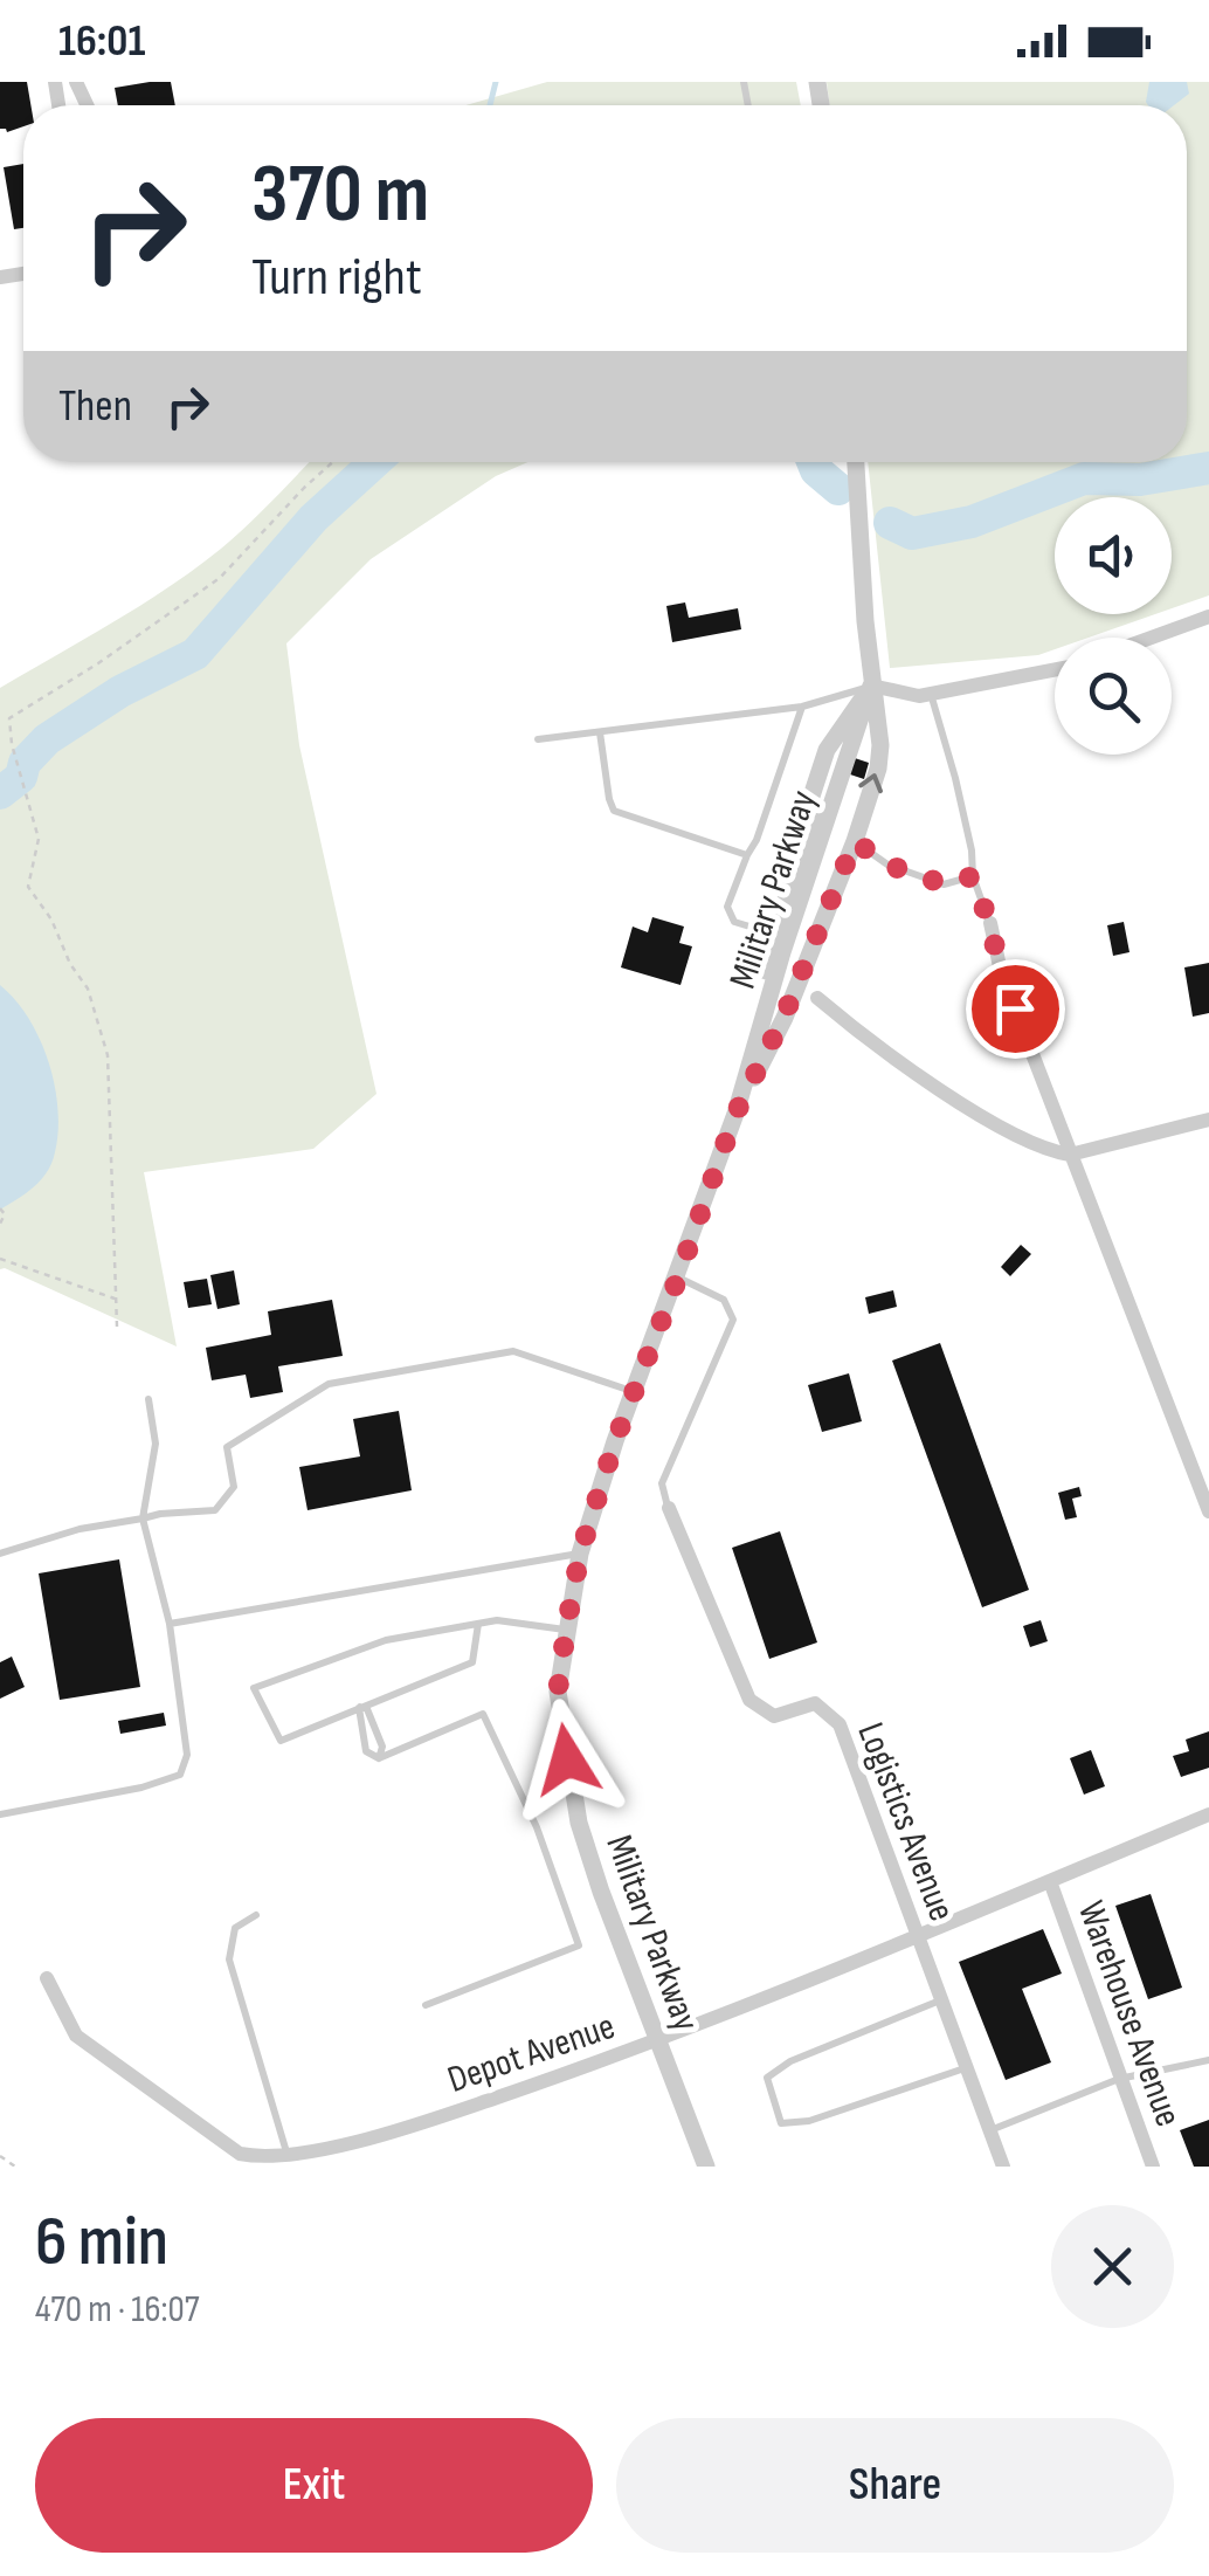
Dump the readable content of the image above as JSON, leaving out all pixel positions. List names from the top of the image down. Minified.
{"streets":{"street":["Military Parkway","Logistics Avenue","Warehouse Avenue","Depot Avenue"]},"crossings":[["Military Parkway","Depot Avenue"],["Logistics Avenue","Depot Avenue"],["Warehouse Avenue","Depot Avenue"]],"page":{"status":"16:01","turn":["370 m","Turn right"],"then":"Then","heading":["6 min","470 m · 16:07"],"buttons":["Exit","Share"]}}
